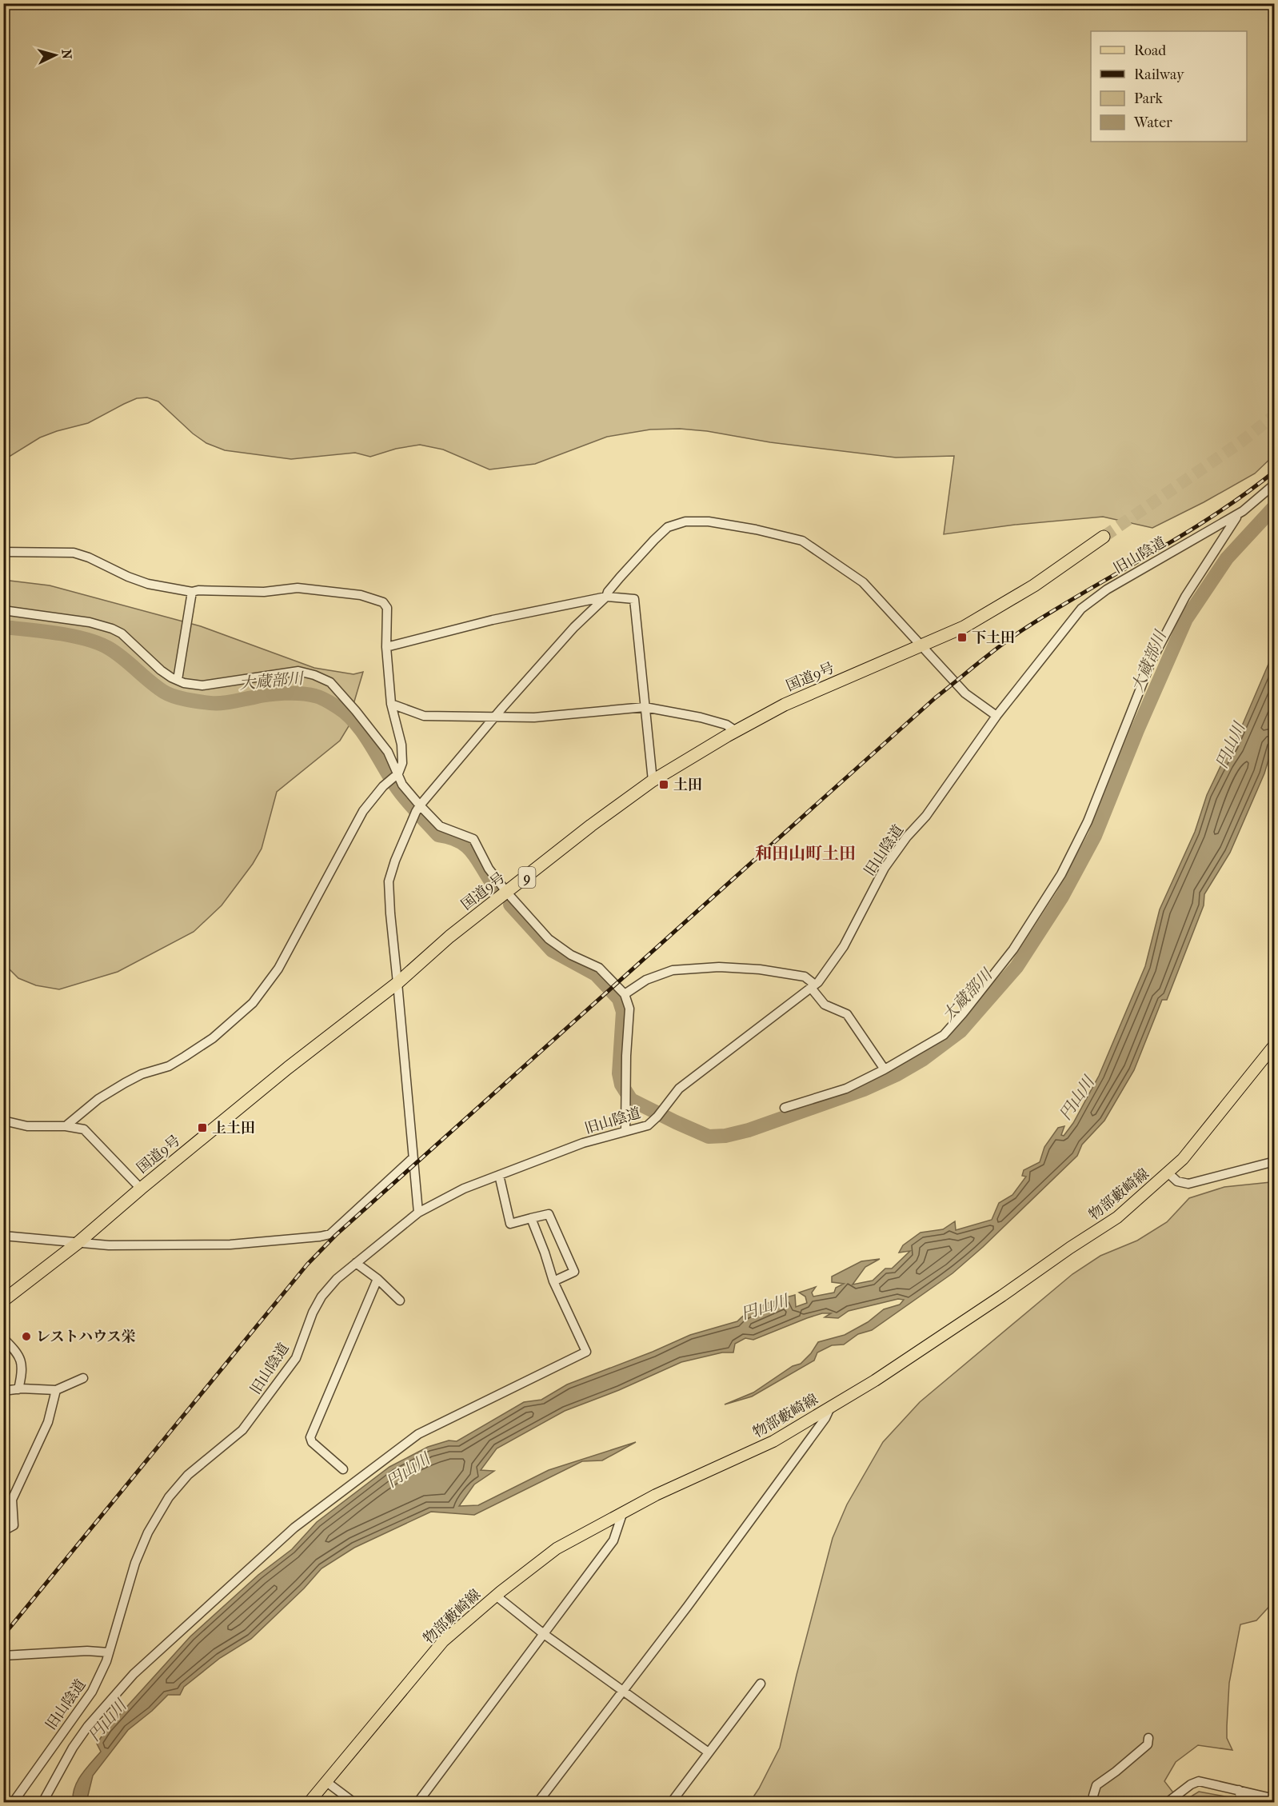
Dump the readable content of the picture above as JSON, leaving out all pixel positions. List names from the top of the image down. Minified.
{"streets":{"highway":["国道9号","9"],"main road":["物部藪崎線"],"street":["旧山陰道"]},"districts":["和田山町土田"],"water":["大蔵部川","円山川"],"places":{"transit":["下土田","土田","上土田"],"other":["レストハウス栄"]},"legend":["Road","Railway","Park","Water"],"north":"right"}
